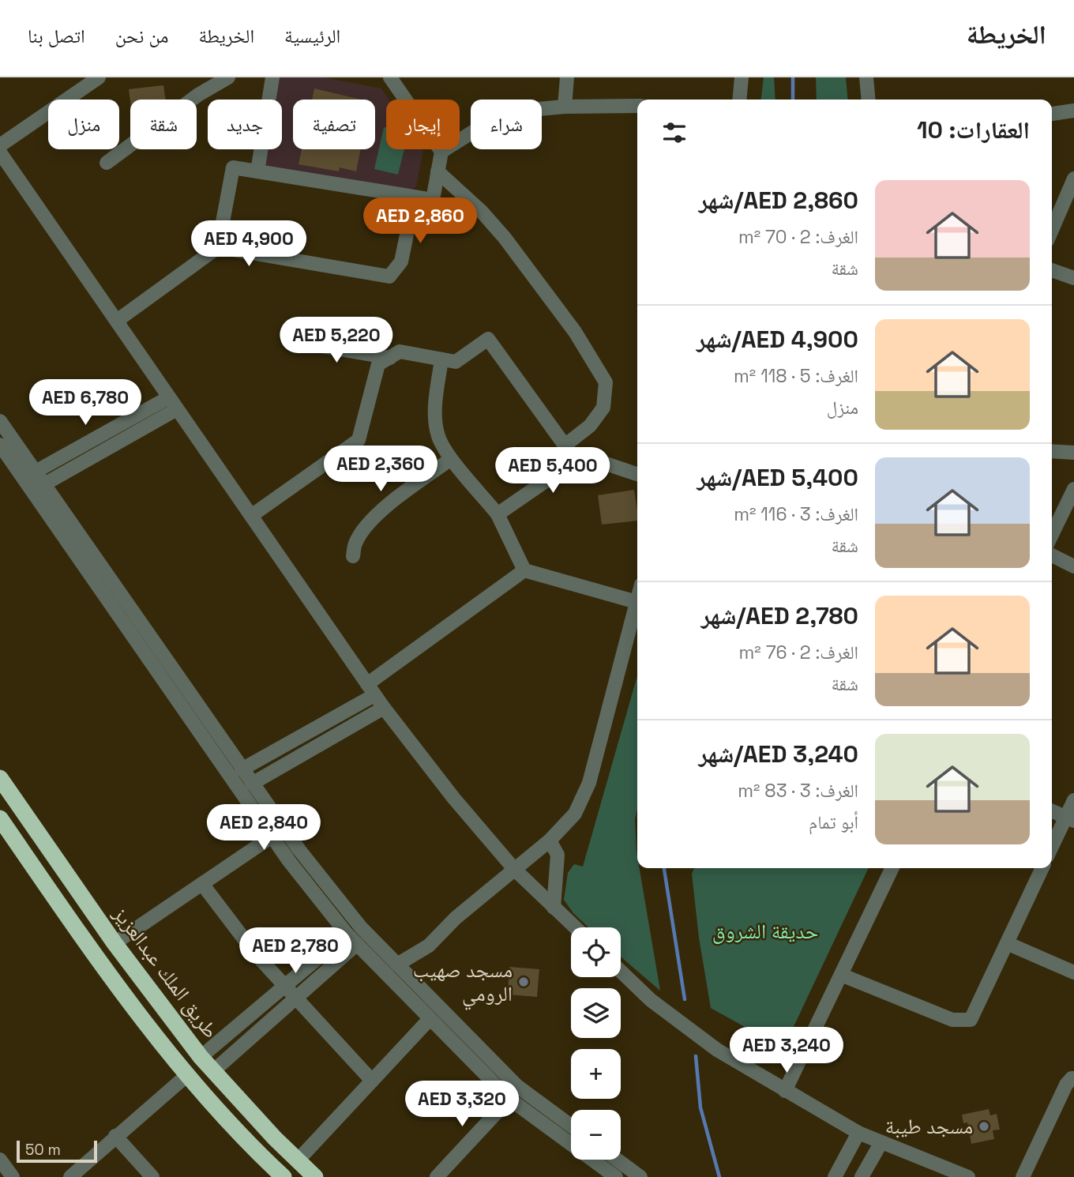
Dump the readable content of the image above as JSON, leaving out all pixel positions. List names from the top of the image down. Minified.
{"streets":{"highway":["طريق الملك عبدالعزيز"]},"parks":["حديقة الشروق"],"places":["مسجد صهيب الرومي","مسجد طيبة"],"scale_bar":"50 m","page":{"header":"الخريطة","nav":["الرئيسية","الخريطة","من نحن","اتصل بنا"],"chip":["شراء","إيجار","تصفية","جديد","شقة","منزل"],"heading":"العقارات: 10","list":[{"name":"AED 2,860/شهر","note":"الغرف: 2 · 70 m² · شقة"},{"name":"AED 4,900/شهر","note":"الغرف: 5 · 118 m² · منزل"},{"name":"AED 5,400/شهر","note":"الغرف: 3 · 116 m² · شقة"},{"name":"AED 2,780/شهر","note":"الغرف: 2 · 76 m² · شقة"},{"name":"AED 3,240/شهر","note":"الغرف: 3 · 83 m² · أبو تمام"}],"price":["AED 2,860","AED 4,900","AED 5,220","AED 6,780","AED 2,360","AED 5,400","AED 2,840","AED 2,780","AED 3,240","AED 3,320"],"map_buttons":["+","−"],"scale":"50 m"}}
